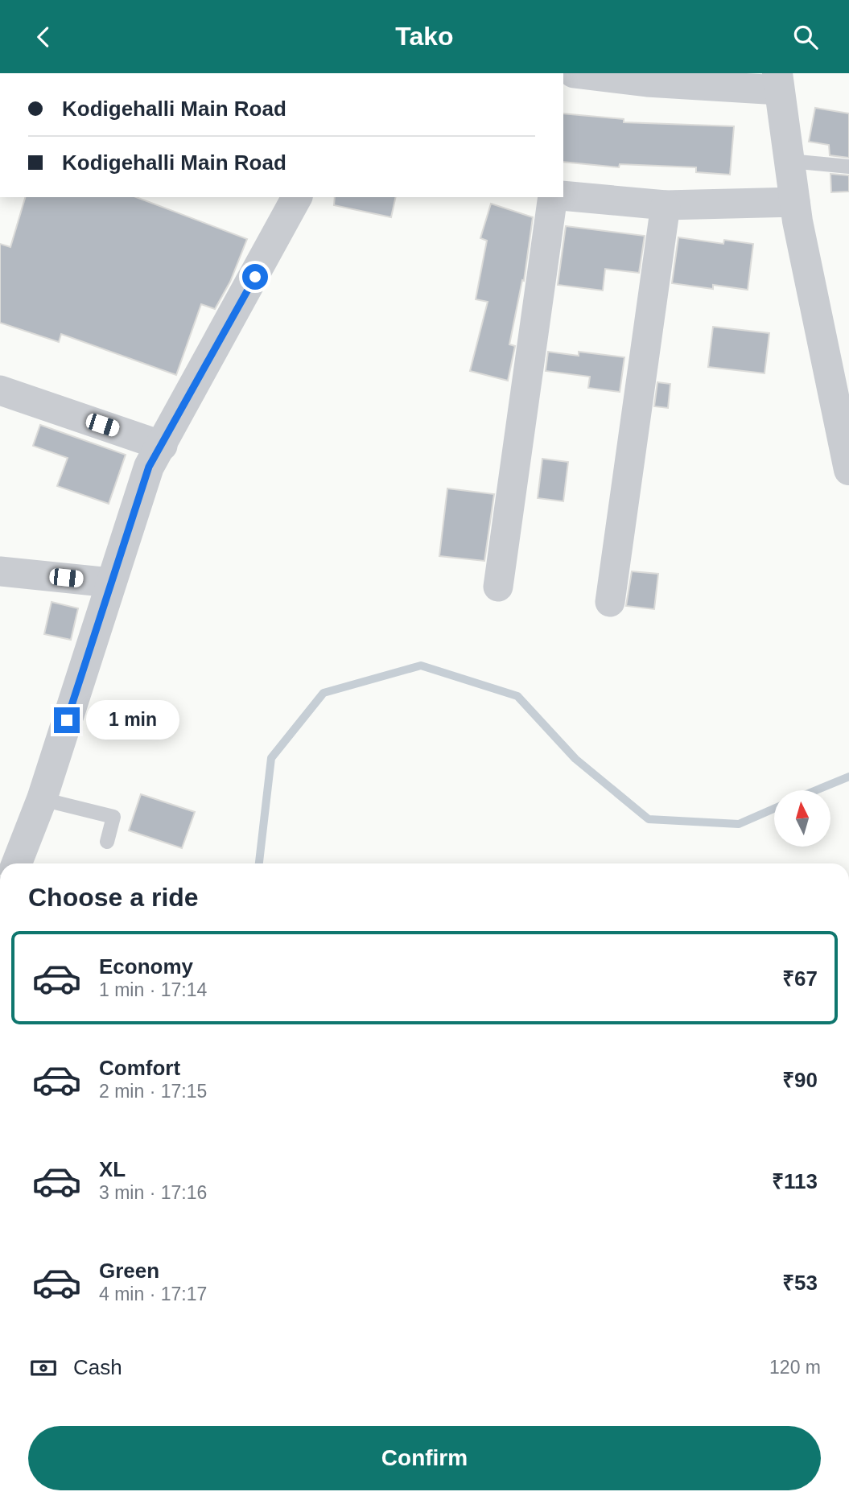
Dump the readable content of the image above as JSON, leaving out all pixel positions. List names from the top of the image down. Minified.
{"north":"top","page":{"header":"Tako","banner":["Kodigehalli Main Road","Kodigehalli Main Road"],"bubble":"1 min","heading":"Choose a ride","list":[{"name":"Economy","note":"1 min · 17:14","value":"₹67"},{"name":"Comfort","note":"2 min · 17:15","value":"₹90"},{"name":"XL","note":"3 min · 17:16","value":"₹113"},{"name":"Green","note":"4 min · 17:17","value":"₹53"}],"pay":["Cash","120 m"],"buttons":"Confirm"}}
